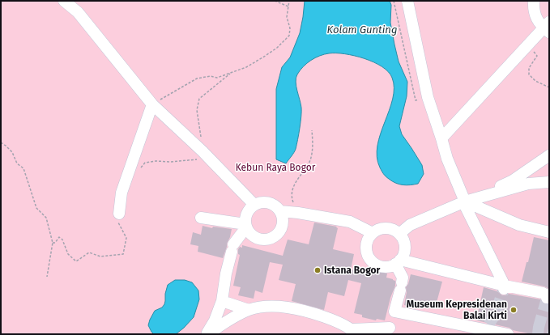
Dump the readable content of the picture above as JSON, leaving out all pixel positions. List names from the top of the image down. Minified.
{"water":["Kolam Gunting"],"parks":["Kebun Raya Bogor"],"places":["Istana Bogor","Museum Kepresidenan Balai Kirti"]}
